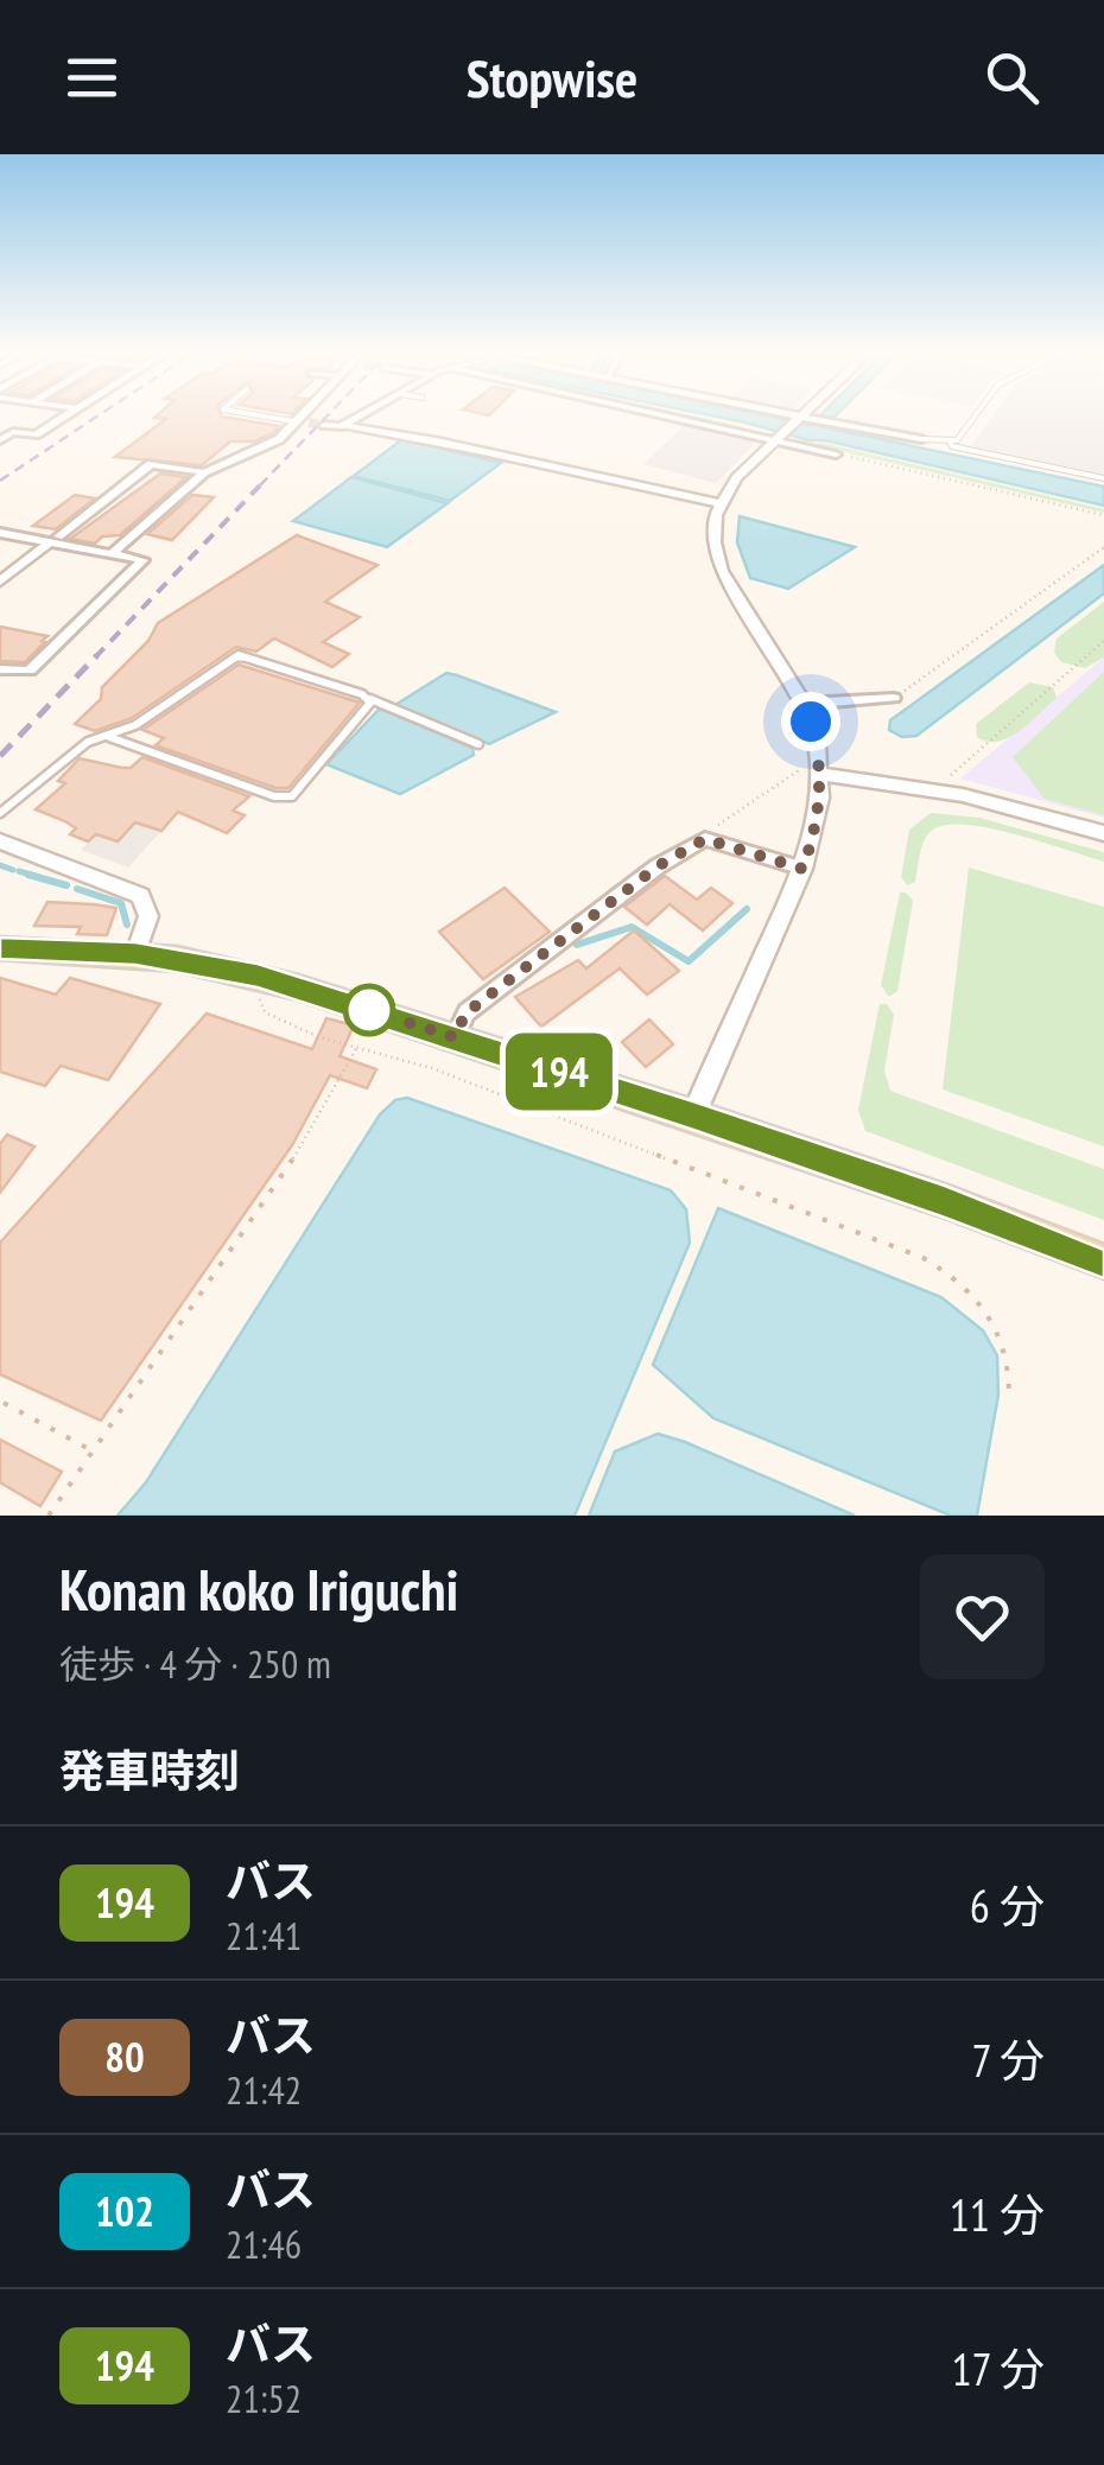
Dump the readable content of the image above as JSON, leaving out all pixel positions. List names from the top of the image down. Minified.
{"lines":["bus line 194"],"page":{"header":"Stopwise","on_map":"194","heading":[["Konan koko Iriguchi","徒歩 · 4 分 · 250 m"],"発車時刻"],"list":[{"mark":"194","name":"バス","note":"21:41","value":"6 分"},{"mark":"80","name":"バス","note":"21:42","value":"7 分"},{"mark":"102","name":"バス","note":"21:46","value":"11 分"},{"mark":"194","name":"バス","note":"21:52","value":"17 分"}]}}
